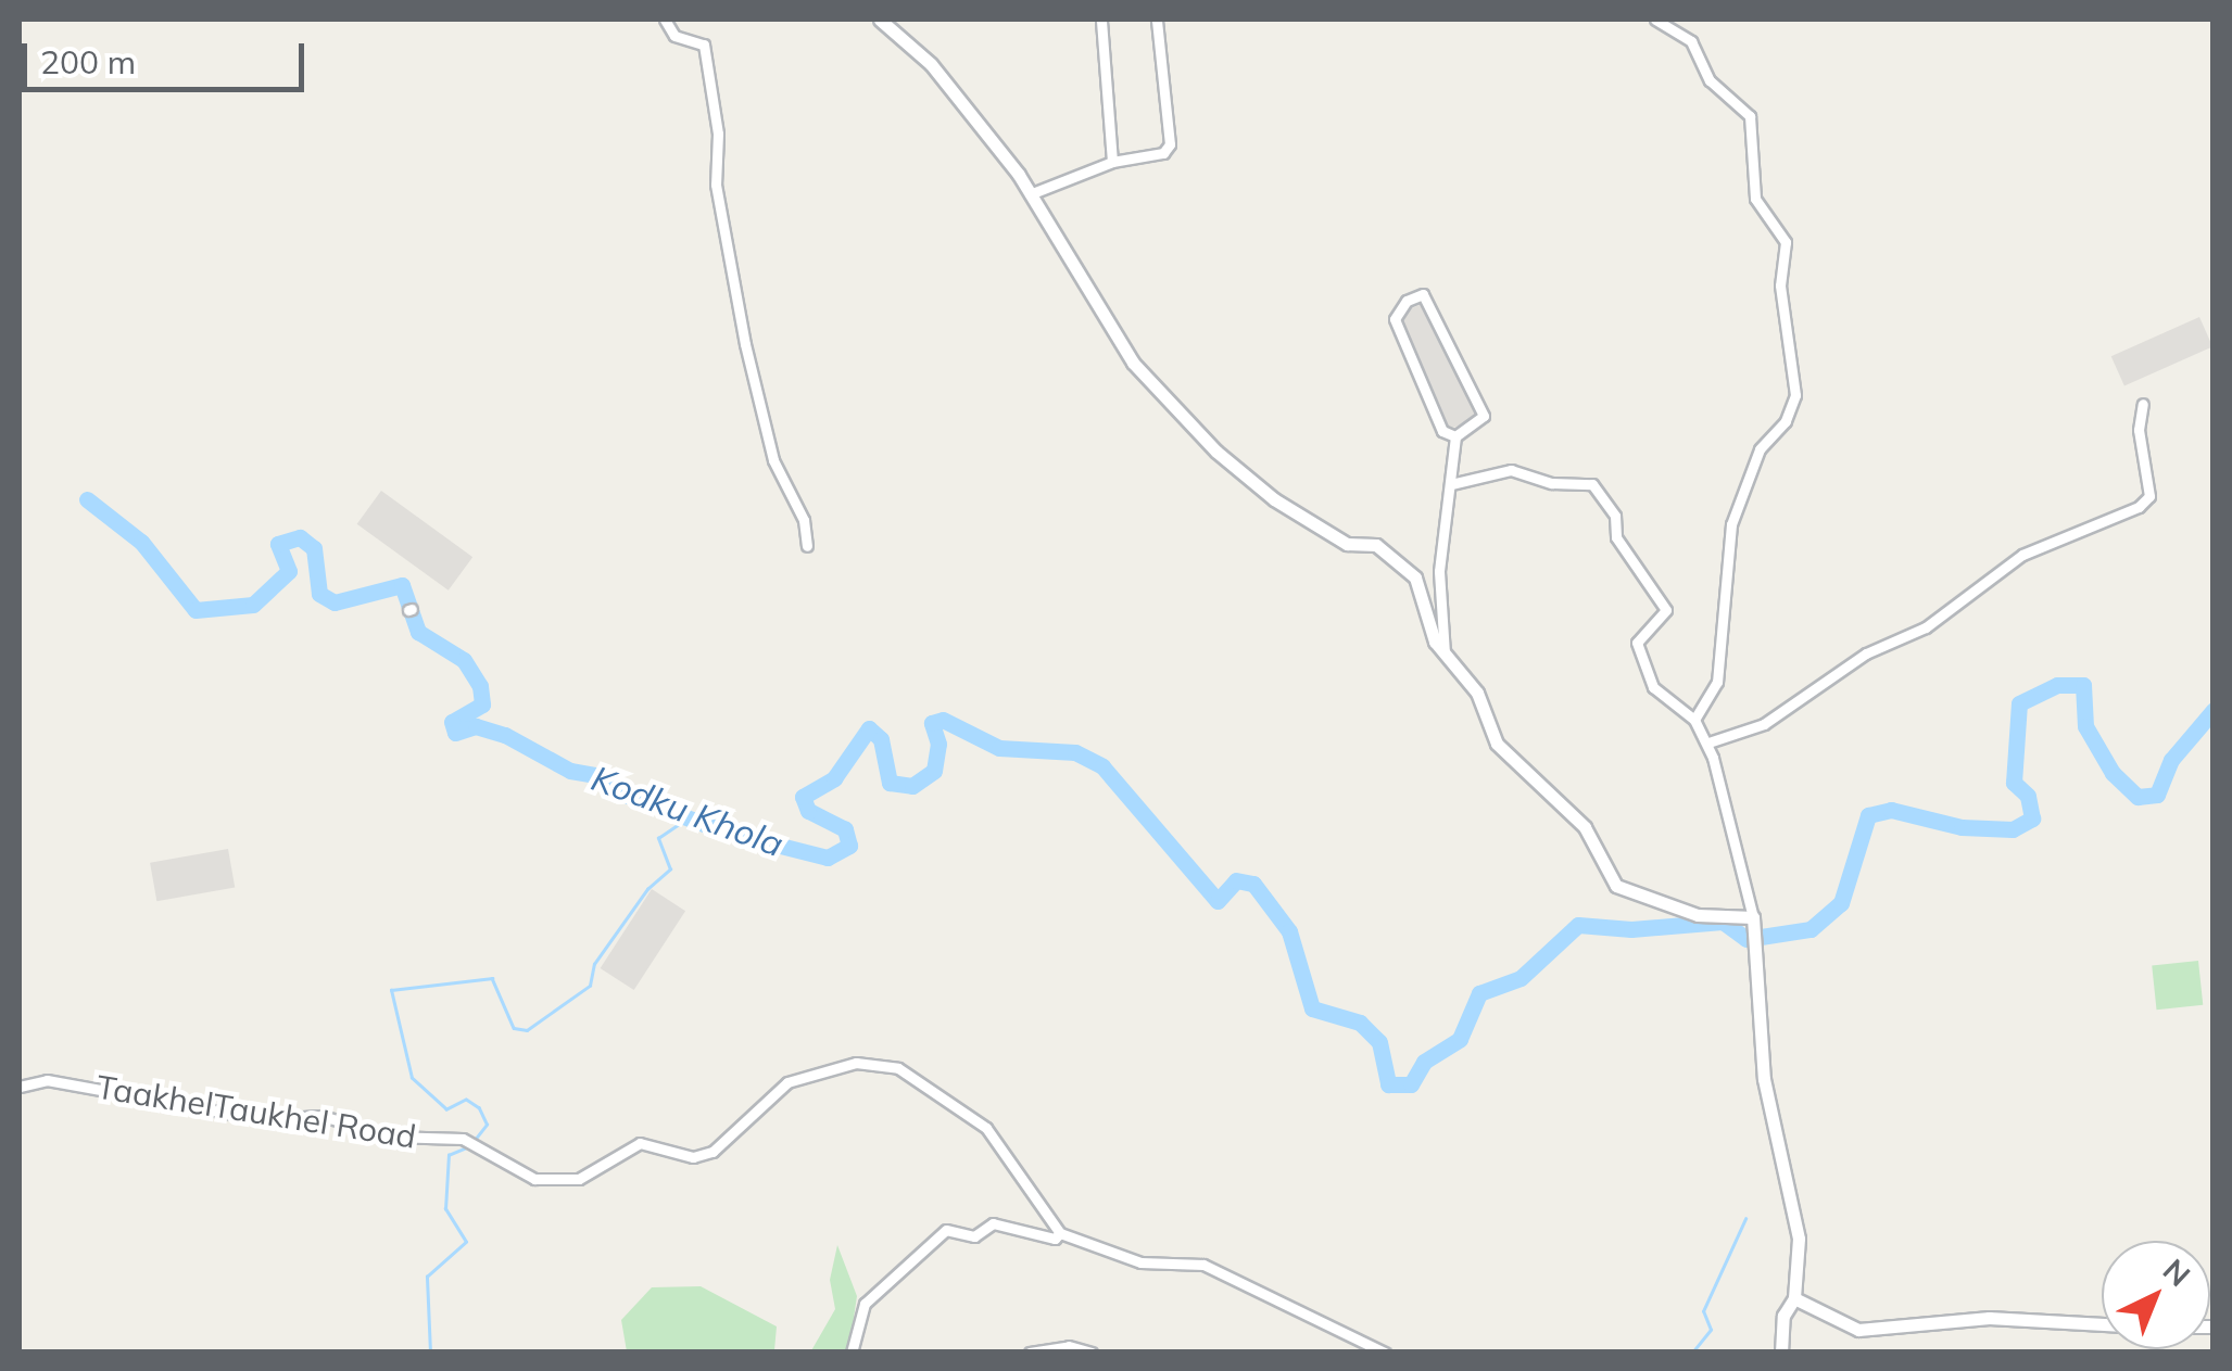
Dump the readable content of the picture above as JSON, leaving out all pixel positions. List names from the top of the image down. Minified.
{"streets":{"street":["TaakhelTaukhel Road"]},"water":["Kodku Khola"],"scale_bar":"200 m","north":"top right"}
